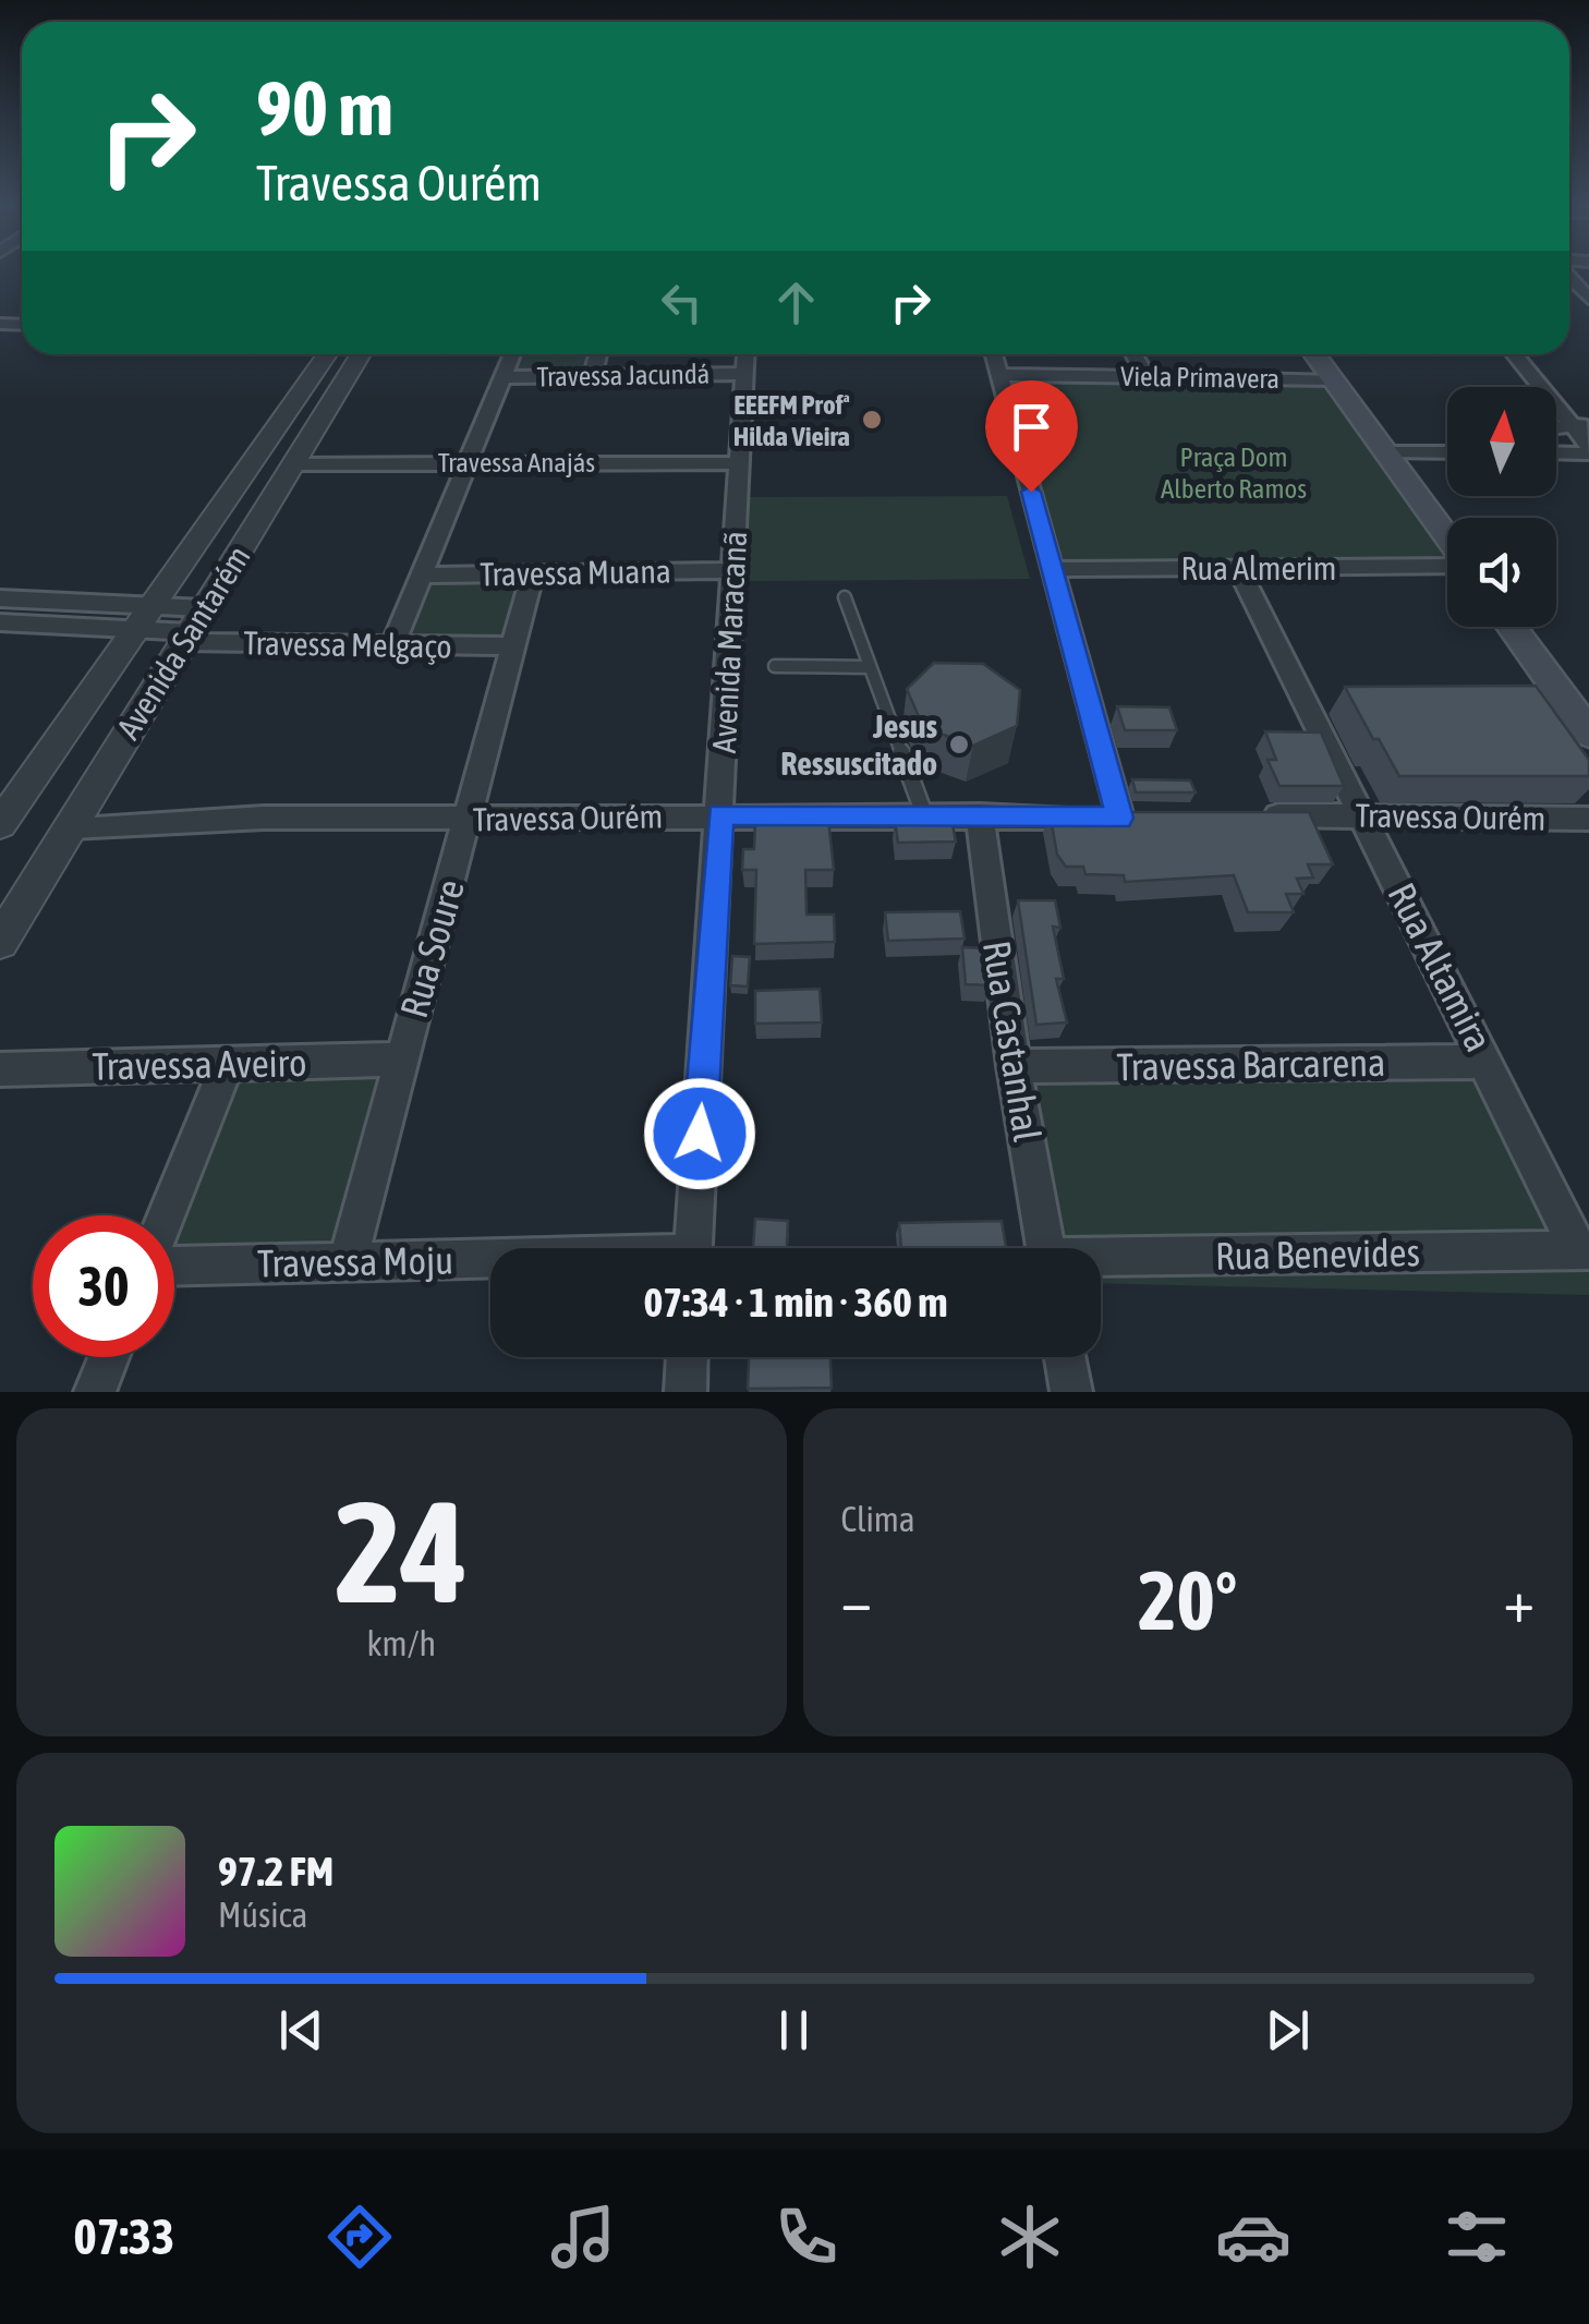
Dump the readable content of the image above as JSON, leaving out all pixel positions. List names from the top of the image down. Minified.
{"streets":{"street":["Travessa Jacundá","Viela Primavera","Travessa Anajás","Rua Almerim","Travessa Muana","Avenida Santarém","Avenida Maracanã","Travessa Melgaço","Travessa Ourém","Rua Soure","Rua Altamira","Rua Castanhal","Travessa Aveiro","Travessa Barcarena","Rua Benevides","Travessa Moju"]},"crossings":[["Travessa Jacundá","Avenida Maracanã"],["Travessa Anajás","Avenida Santarém"],["Travessa Anajás","Avenida Maracanã"],["Rua Almerim","Travessa Ourém"],["Rua Almerim","Rua Altamira"],["Travessa Muana","Avenida Maracanã"],["Travessa Muana","Rua Soure"],["Avenida Santarém","Travessa Melgaço"],["Avenida Santarém","Travessa Ourém"],["Avenida Maracanã","Travessa Ourém"],["Travessa Melgaço","Rua Soure"],["Travessa Ourém","Rua Soure"],["Travessa Ourém","Rua Altamira"],["Travessa Ourém","Rua Castanhal"],["Rua Soure","Travessa Aveiro"],["Rua Soure","Travessa Moju"],["Rua Altamira","Travessa Barcarena"],["Rua Altamira","Rua Benevides"],["Rua Castanhal","Travessa Barcarena"]],"parks":["Praça Dom Alberto Ramos"],"places":["EEEFM Profª Hilda Vieira","Jesus Ressuscitado"],"north":"top","page":{"turn":["90 m","Travessa Ourém"],"limit":"30","trip":"07:34 · 1 min · 360 m","tile":[["24","km/h"],"Clima"],"heat":["−","20°","+"],"song":["97.2 FM","Música"],"tabs":"07:33"}}
